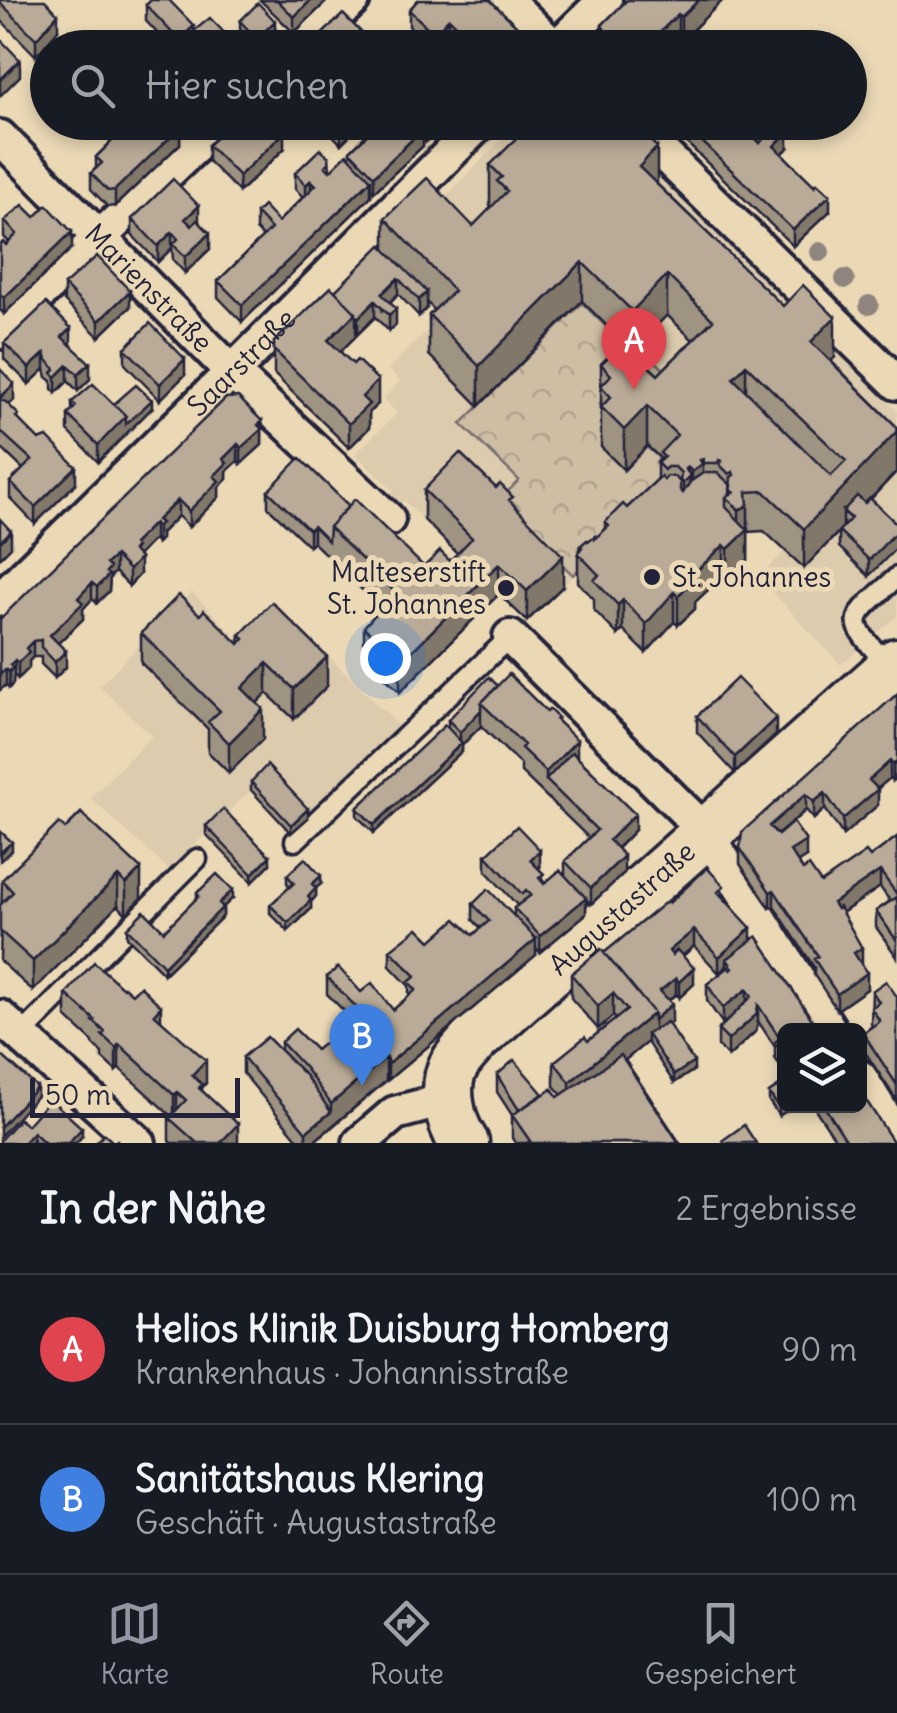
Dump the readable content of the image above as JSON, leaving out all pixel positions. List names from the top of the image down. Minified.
{"streets":{"street":["Marienstraße","Saarstraße","Augustastraße"]},"crossings":[["Marienstraße","Saarstraße"]],"places":["St. Johannes","Malteserstift St. Johannes"],"scale_bar":"50 m","page":{"search":"Hier suchen","pins":["A","B"],"scale":"50 m","heading":["In der Nähe","2 Ergebnisse"],"list":[{"mark":"A","name":"Helios Klinik Duisburg Homberg","note":"Krankenhaus · Johannisstraße","value":"90 m"},{"mark":"B","name":"Sanitätshaus Klering","note":"Geschäft · Augustastraße","value":"100 m"}],"nav":["Karte","Route","Gespeichert"]}}
